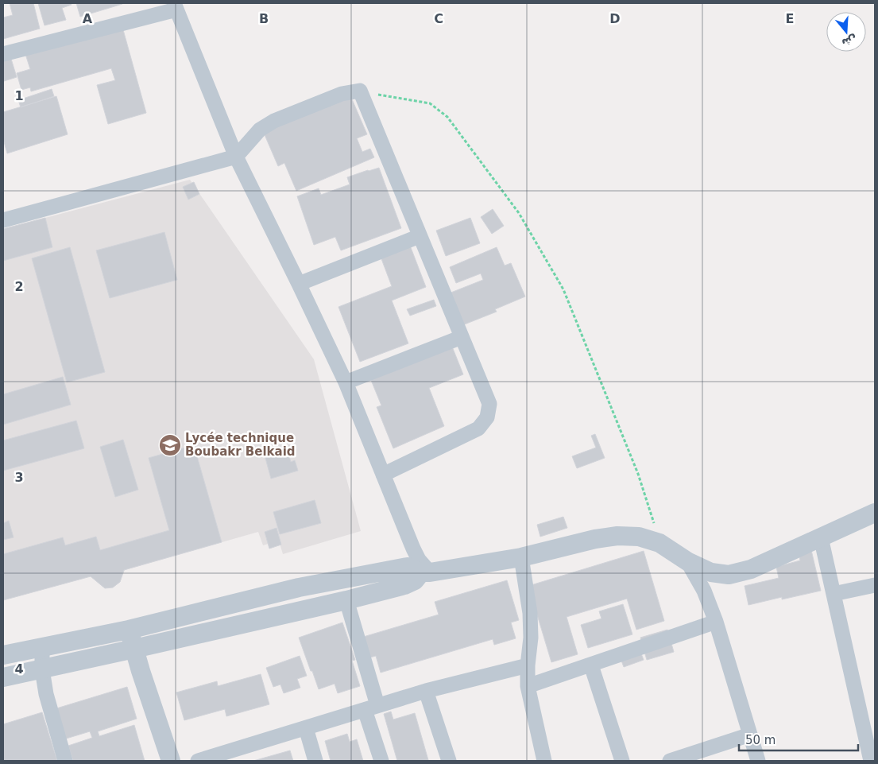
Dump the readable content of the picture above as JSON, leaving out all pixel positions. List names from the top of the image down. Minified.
{"places":{"school or university":["Lycée technique Boubakr Belkaid"]},"scale_bar":"50 m","north":"bottom","grid":{"columns":["A","B","C","D","E"],"rows":["1","2","3","4"]}}
